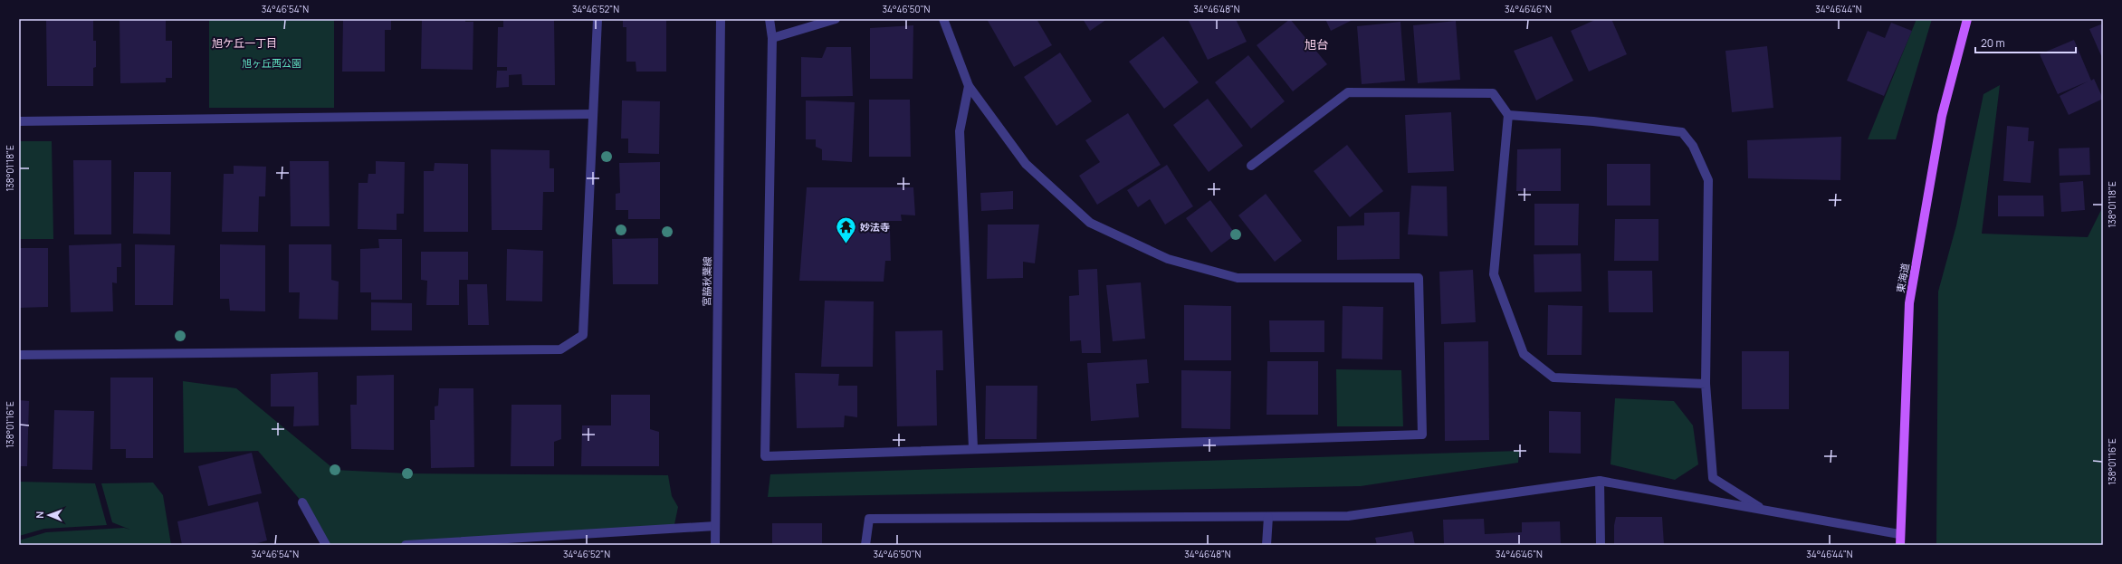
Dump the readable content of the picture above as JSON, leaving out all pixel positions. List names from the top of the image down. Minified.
{"streets":{"main road":["東海道"],"street":["宮脇秋葉線"]},"districts":["旭ケ丘一丁目","旭台"],"parks":["旭ヶ丘西公園"],"places":{"temple":["妙法寺"]},"scale_bar":"20 m","north":"left","coordinates":["34°46'54\"N","34°46'52\"N","34°46'50\"N","34°46'48\"N","34°46'46\"N","34°46'44\"N","138°01'18\"E","138°01'16\"E"]}
